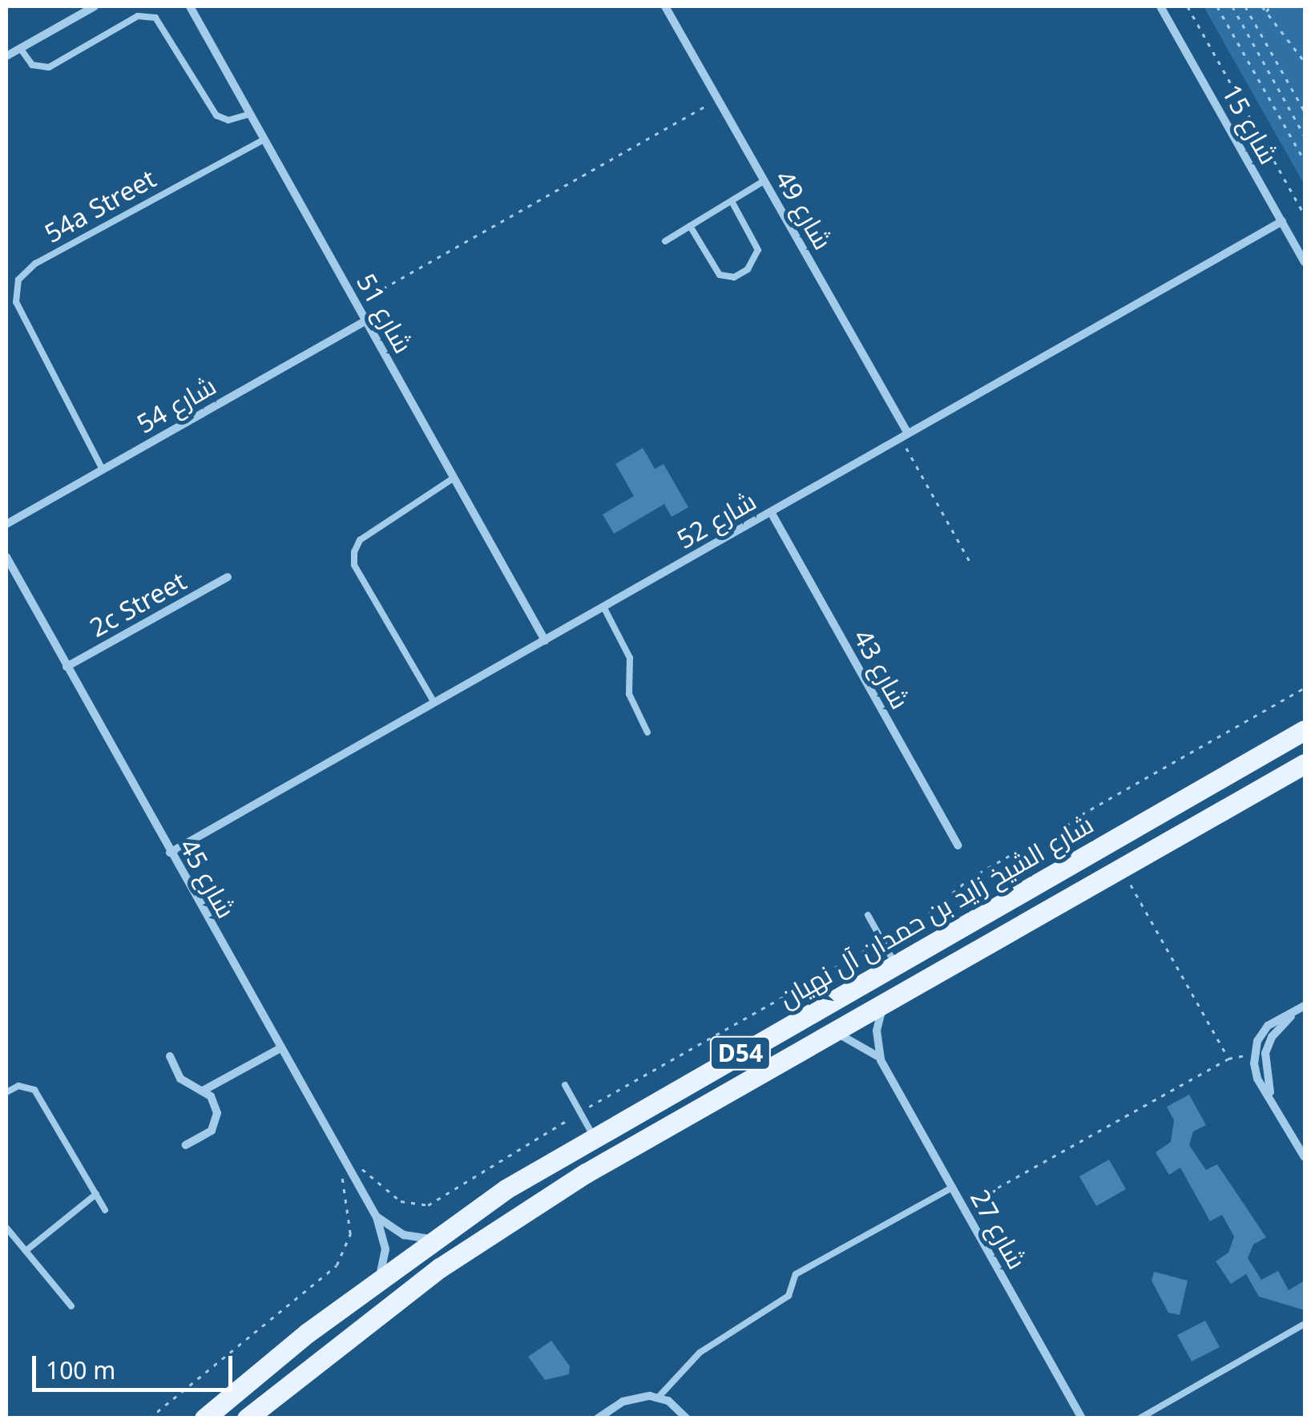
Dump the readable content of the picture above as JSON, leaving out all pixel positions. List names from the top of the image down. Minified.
{"streets":{"main road":["شارع الشيخ زايد بن حمدان آل نهيان","D54"],"street":["شارع 15","شارع 49","شارع 51","شارع 54","شارع 52","2c Street","شارع 43","شارع 45","شارع 27"],"lane":["54a Street"]},"crossings":[["شارع 15","شارع 52"],["54a Street","شارع 51"],["54a Street","شارع 54"],["شارع 49","شارع 52"],["شارع 51","شارع 54"],["شارع 51","شارع 52"],["شارع 52","شارع 43"],["شارع 52","شارع 45"],["2c Street","شارع 45"],["شارع 45","شارع الشيخ زايد بن حمدان آل نهيان"],["شارع الشيخ زايد بن حمدان آل نهيان","شارع 27"]],"scale_bar":"100 m"}
